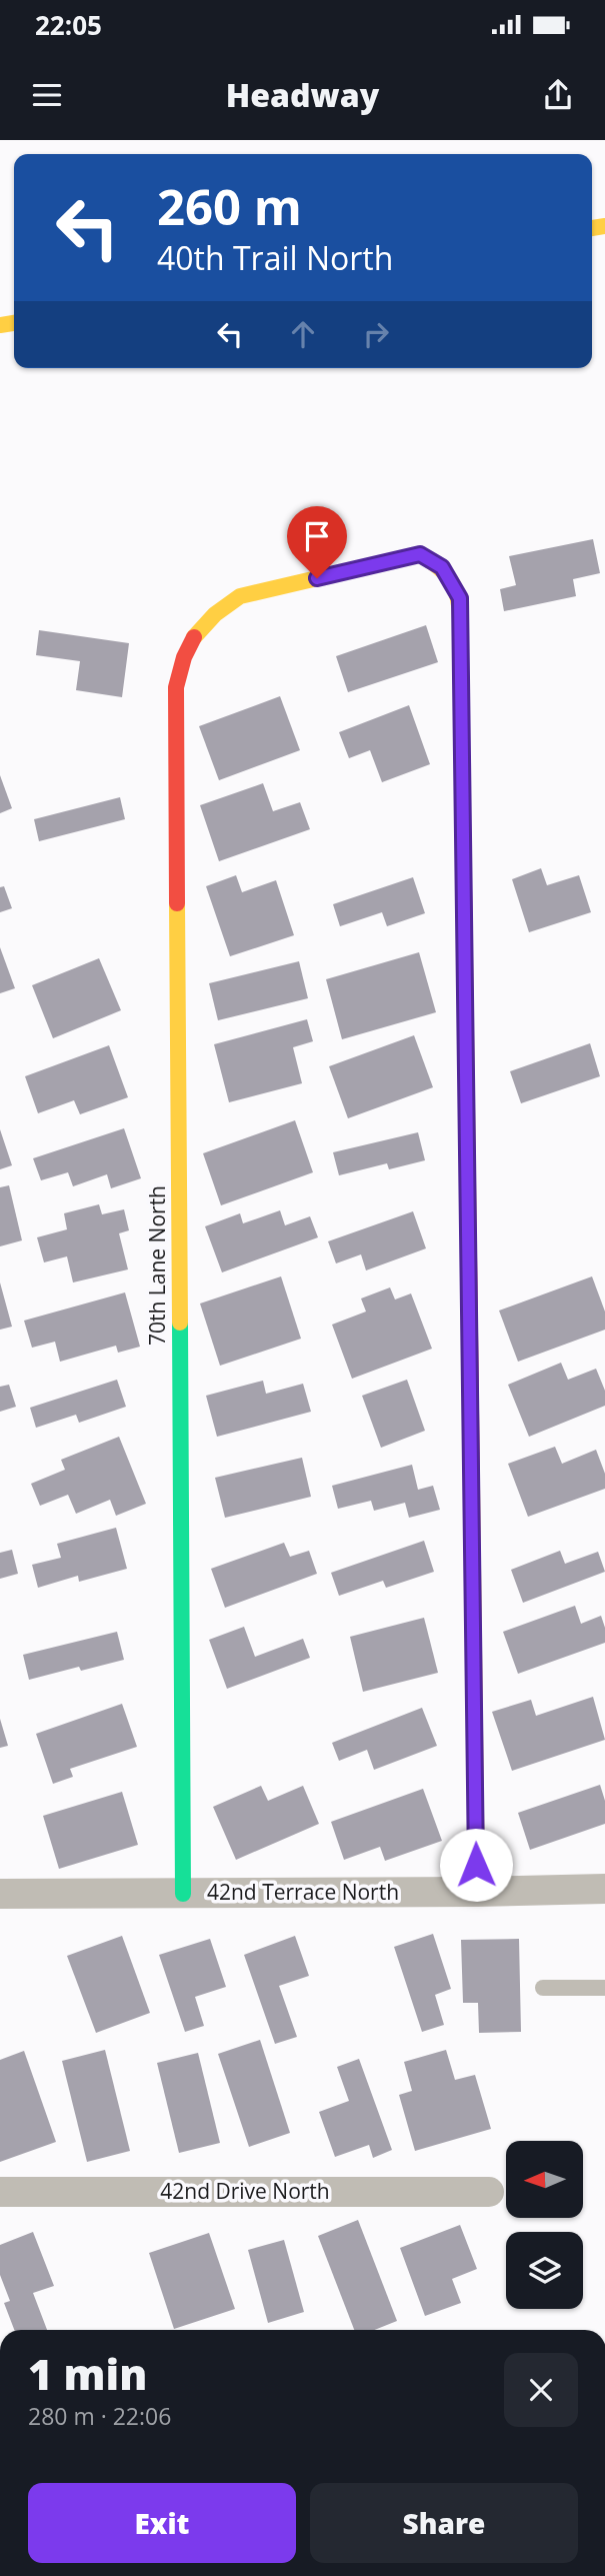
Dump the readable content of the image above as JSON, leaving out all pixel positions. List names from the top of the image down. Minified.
{"streets":{"main road":["70th Lane North"],"street":["42nd Terrace North","42nd Drive North"]},"crossings":[["70th Lane North","42nd Terrace North"]],"north":"left","page":{"status":"22:05","header":"Headway","turn":["260 m","40th Trail North"],"heading":["1 min","280 m · 22:06"],"buttons":["Exit","Share"]}}
